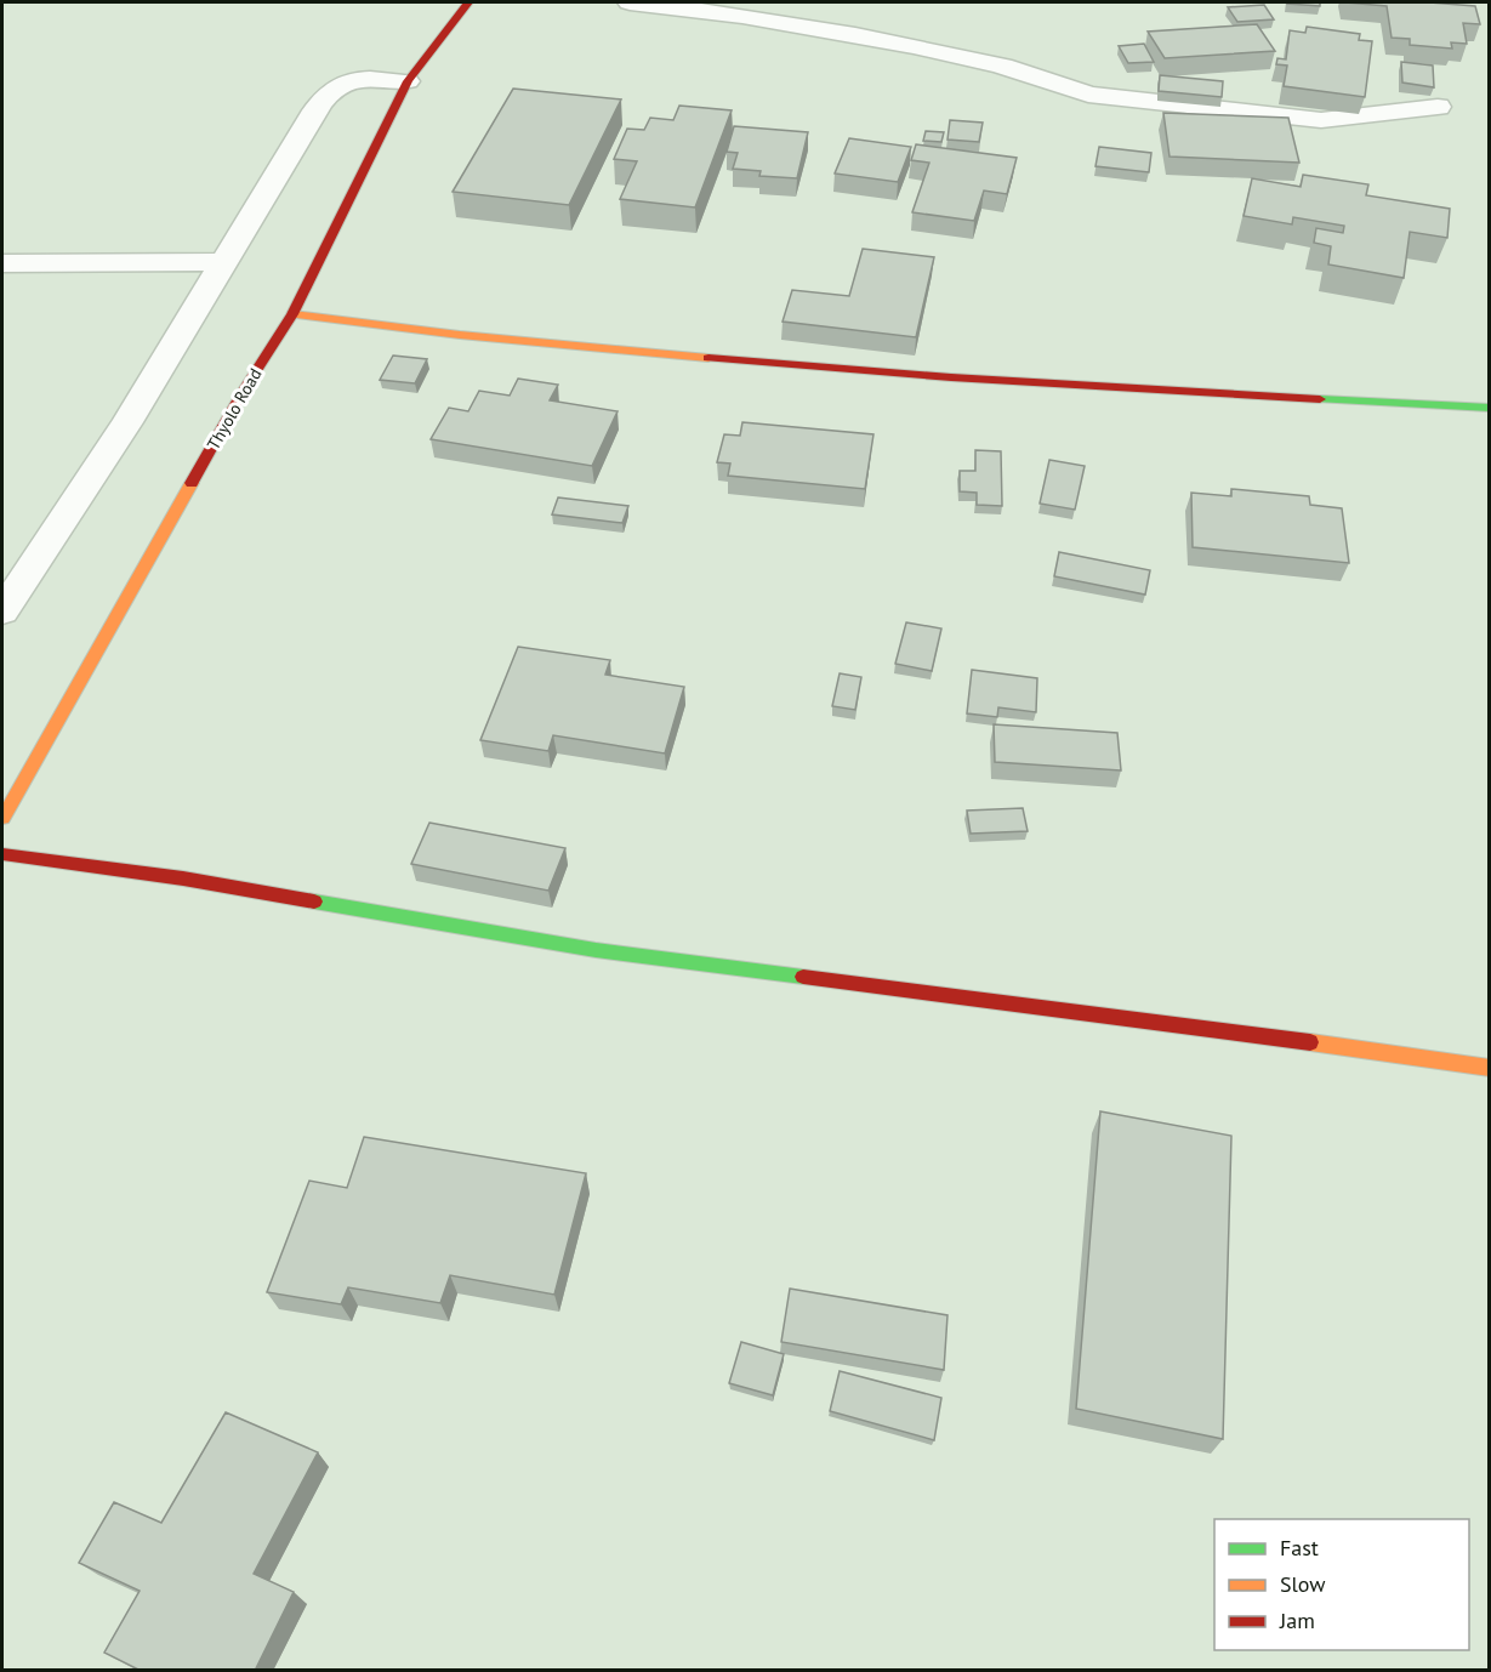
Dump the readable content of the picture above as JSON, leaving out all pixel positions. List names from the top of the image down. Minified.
{"streets":{"main road":["Thyolo Road"]},"legend":["Fast","Slow","Jam"]}
